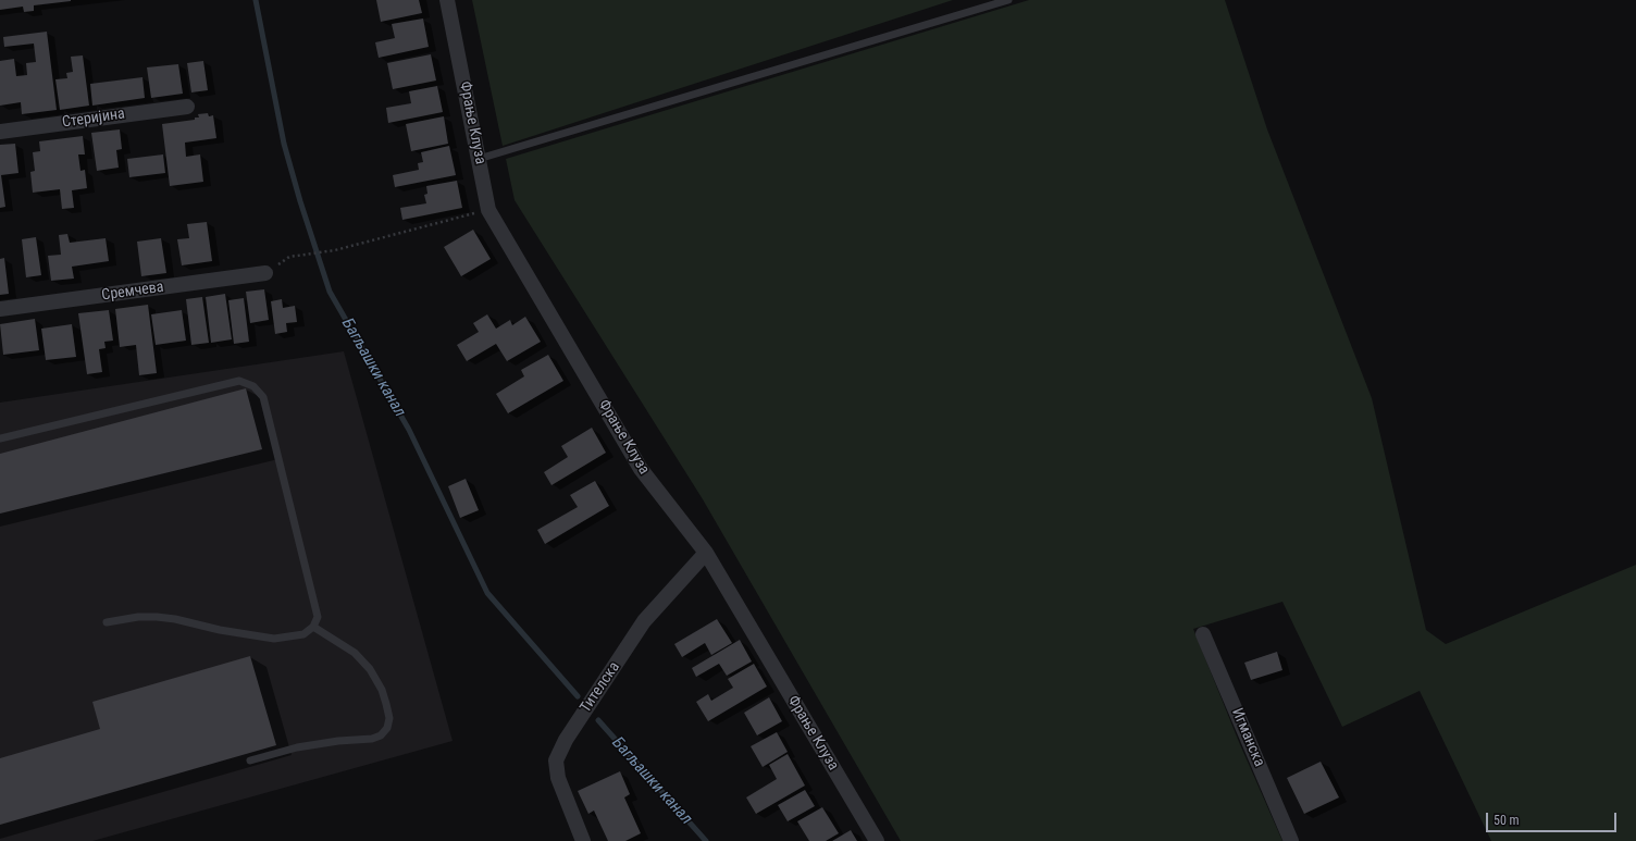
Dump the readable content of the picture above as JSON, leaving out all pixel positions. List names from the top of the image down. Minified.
{"streets":{"street":["Стеријина","Фрање Клуза","Сремчева","Тителска","Игманска"]},"crossings":[["Фрање Клуза","Тителска"]],"water":["Багљашки канал"],"scale_bar":"50 m"}
